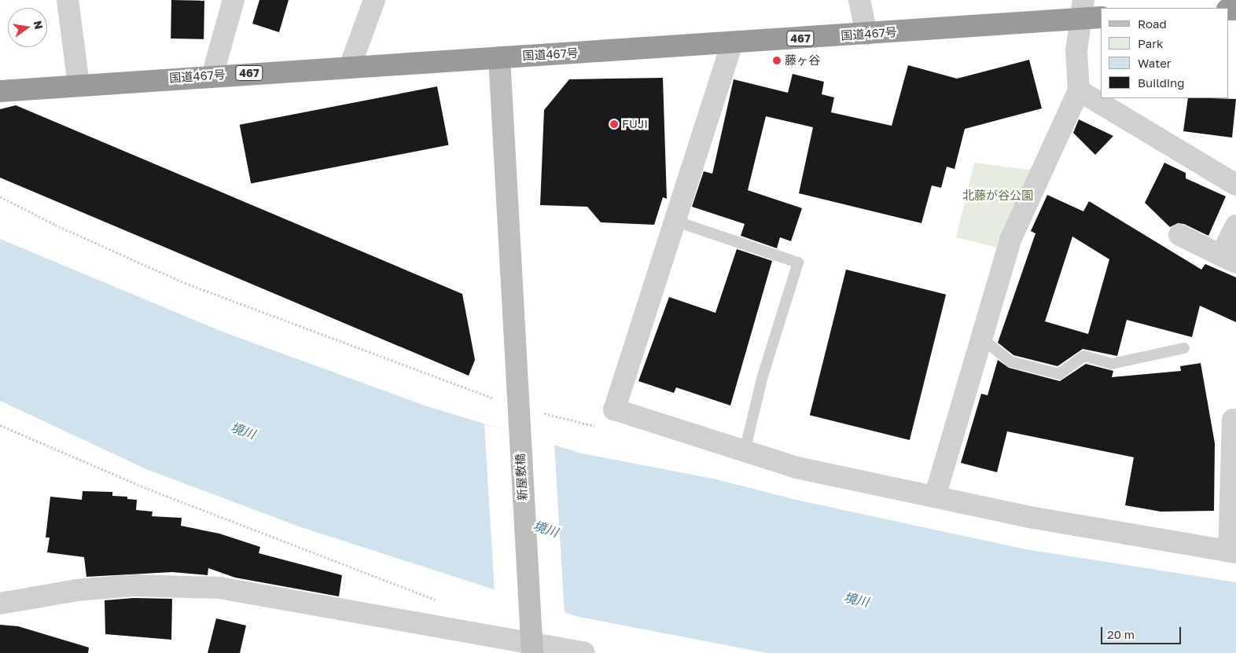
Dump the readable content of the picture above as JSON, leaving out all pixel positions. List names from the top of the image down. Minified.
{"streets":{"highway":["国道467号","467"],"street":["新屋敷橋"]},"crossings":[["国道467号","新屋敷橋"]],"water":["境川"],"parks":["北藤が谷公園"],"places":["藤ヶ谷","FUJI"],"legend":["Road","Park","Water","Building"],"scale_bar":"20 m","north":"right"}
